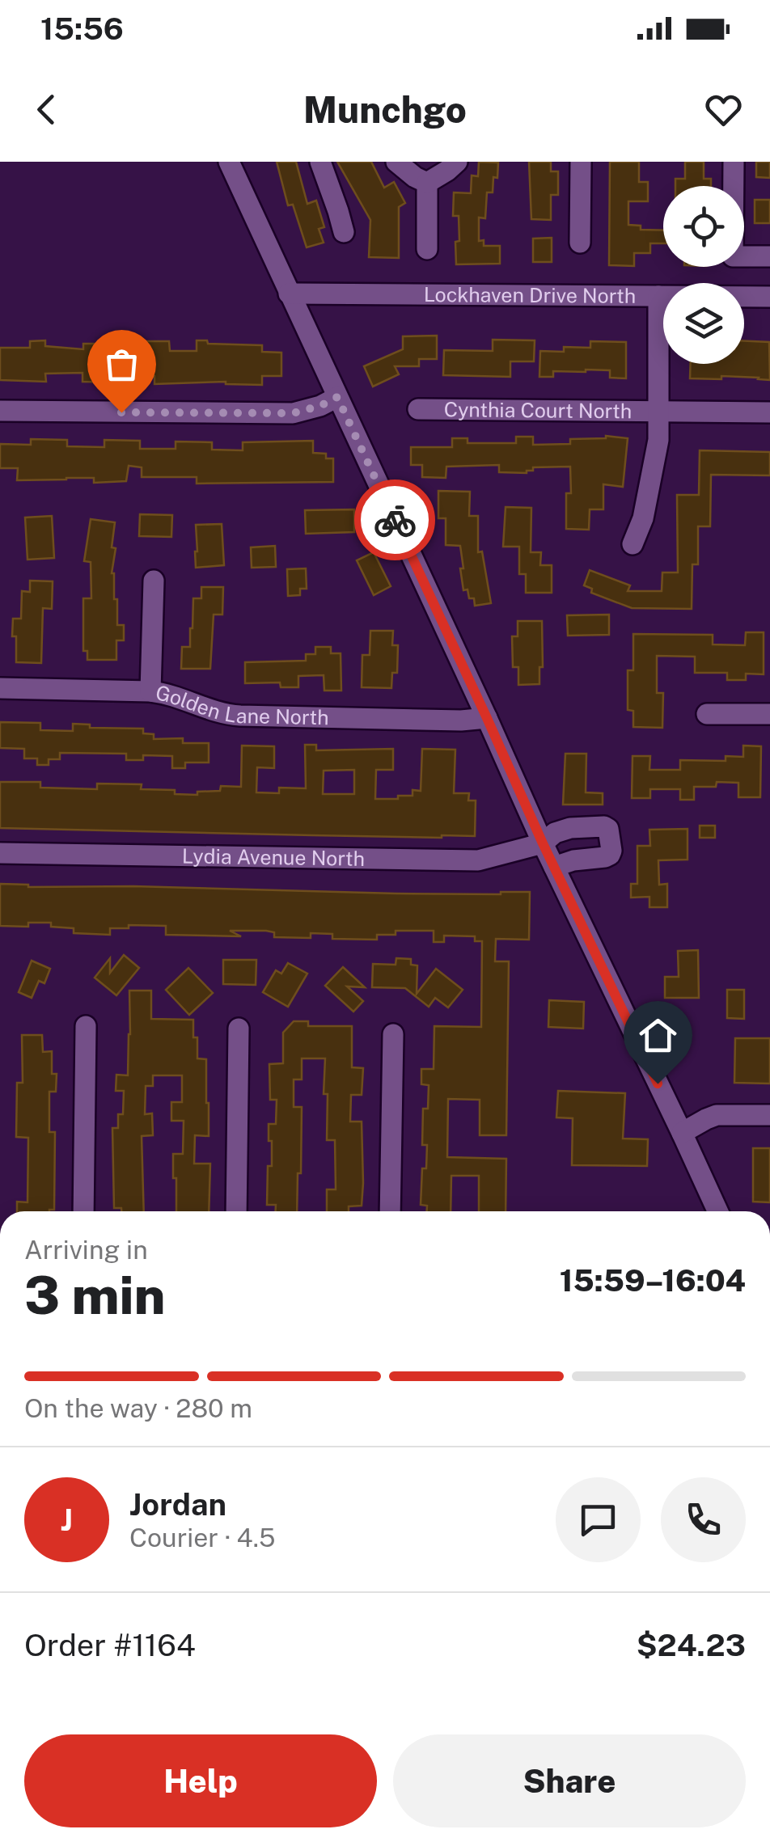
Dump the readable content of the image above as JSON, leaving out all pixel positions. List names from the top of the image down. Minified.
{"streets":{"street":["Lockhaven Drive North","Cynthia Court North","Golden Lane North","Lydia Avenue North"]},"page":{"status":"15:56","header":"Munchgo","heading":["3 min","Arriving in","15:59–16:04"],"panel":["Jordan","Courier · 4.5","Order #1164","$24.23"],"bar":"On the way · 280 m","round":"J","buttons":["Help","Share"]}}
